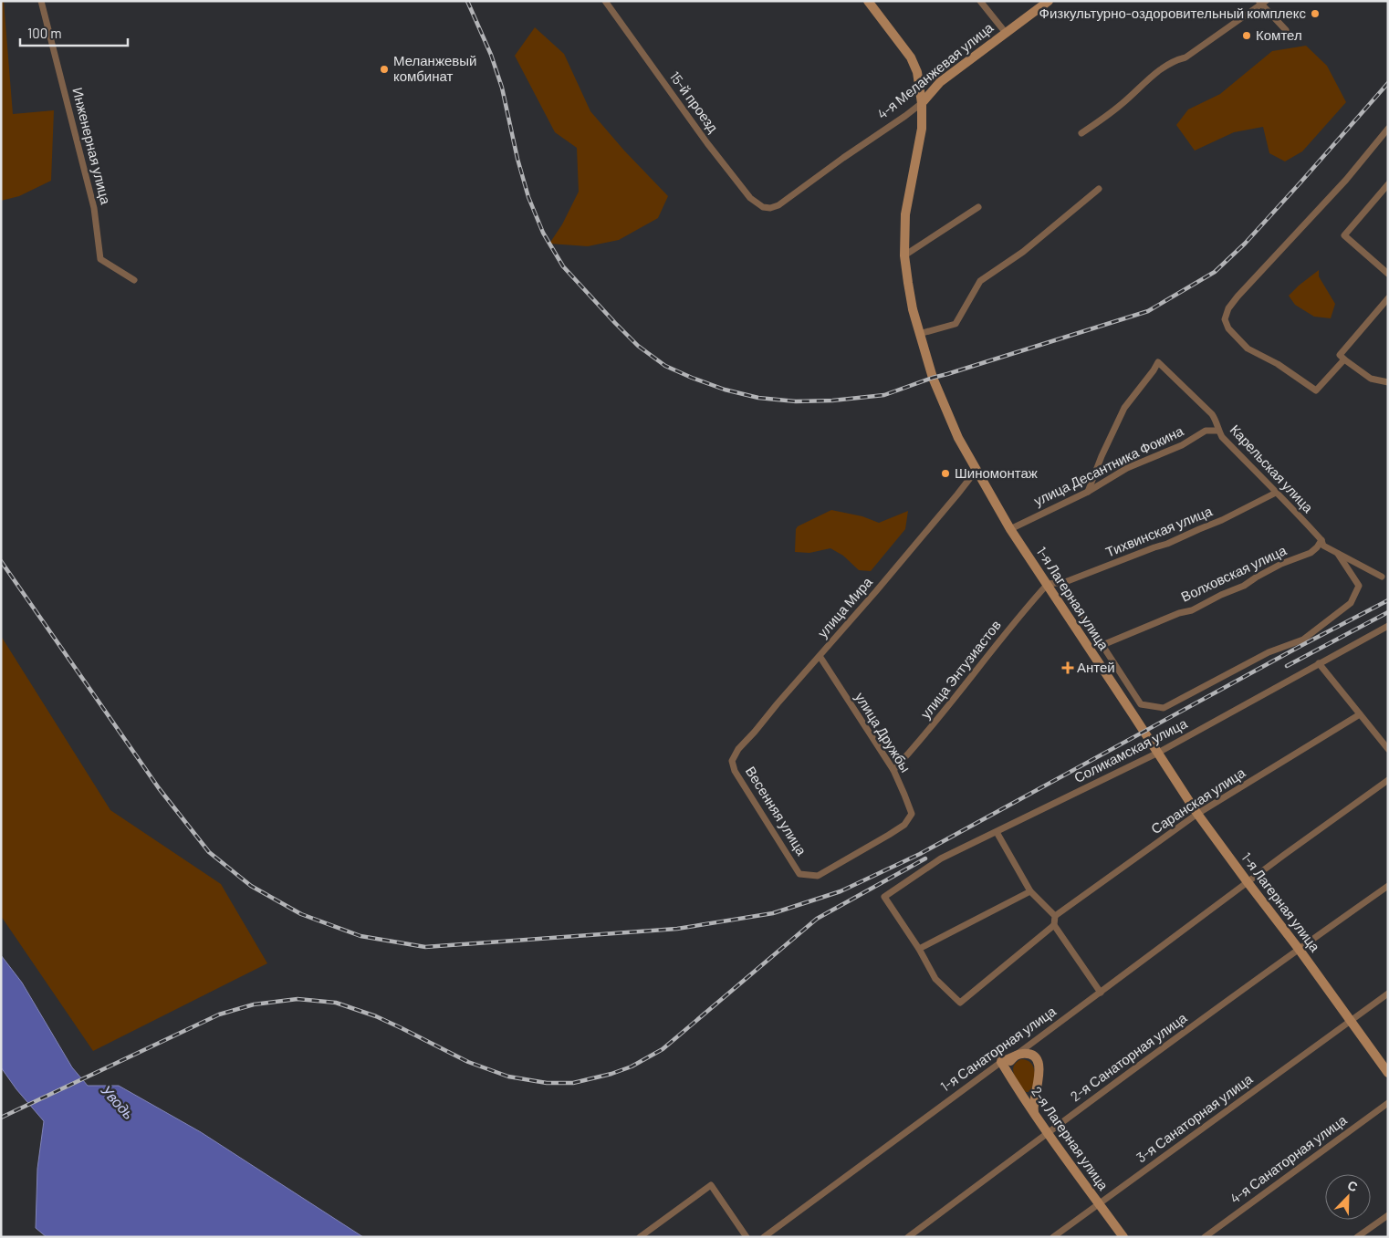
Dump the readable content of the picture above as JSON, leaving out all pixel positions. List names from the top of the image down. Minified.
{"streets":{"main road":["4-я Меланжевая улица","1-я Лагерная улица","1-я Санаторная улица","2-я Лагерная улица"],"street":["15-й проезд","Инженерная улица","улица Десантника Фокина","Карельская улица","Тихвинская улица","Волховская улица","улица Мира","улица Энтузиастов","улица Дружбы","Соликамская улица","Саранская улица","Весенняя улица","2-я Санаторная улица","3-я Санаторная улица","4-я Санаторная улица"]},"crossings":[["4-я Меланжевая улица","15-й проезд"],["4-я Меланжевая улица","1-я Лагерная улица"],["улица Десантника Фокина","Карельская улица"],["улица Десантника Фокина","1-я Лагерная улица"],["Карельская улица","Тихвинская улица"],["Карельская улица","Волховская улица"],["Тихвинская улица","1-я Лагерная улица"],["Тихвинская улица","улица Энтузиастов"],["1-я Лагерная улица","улица Мира"],["1-я Лагерная улица","улица Энтузиастов"],["1-я Лагерная улица","Соликамская улица"],["1-я Лагерная улица","Саранская улица"],["1-я Лагерная улица","1-я Санаторная улица"],["1-я Лагерная улица","2-я Санаторная улица"],["1-я Лагерная улица","3-я Санаторная улица"],["улица Мира","улица Дружбы"],["улица Мира","Весенняя улица"],["улица Энтузиастов","улица Дружбы"],["улица Дружбы","Весенняя улица"],["1-я Санаторная улица","2-я Лагерная улица"],["2-я Санаторная улица","2-я Лагерная улица"],["3-я Санаторная улица","2-я Лагерная улица"]],"water":["Уводь"],"places":{"other":["Физкультурно-оздоровительный комплекс","Комтел","Меланжевый комбинат","Шиномонтаж"],"health":["Антей"]},"scale_bar":"100 m","north":"top right"}
